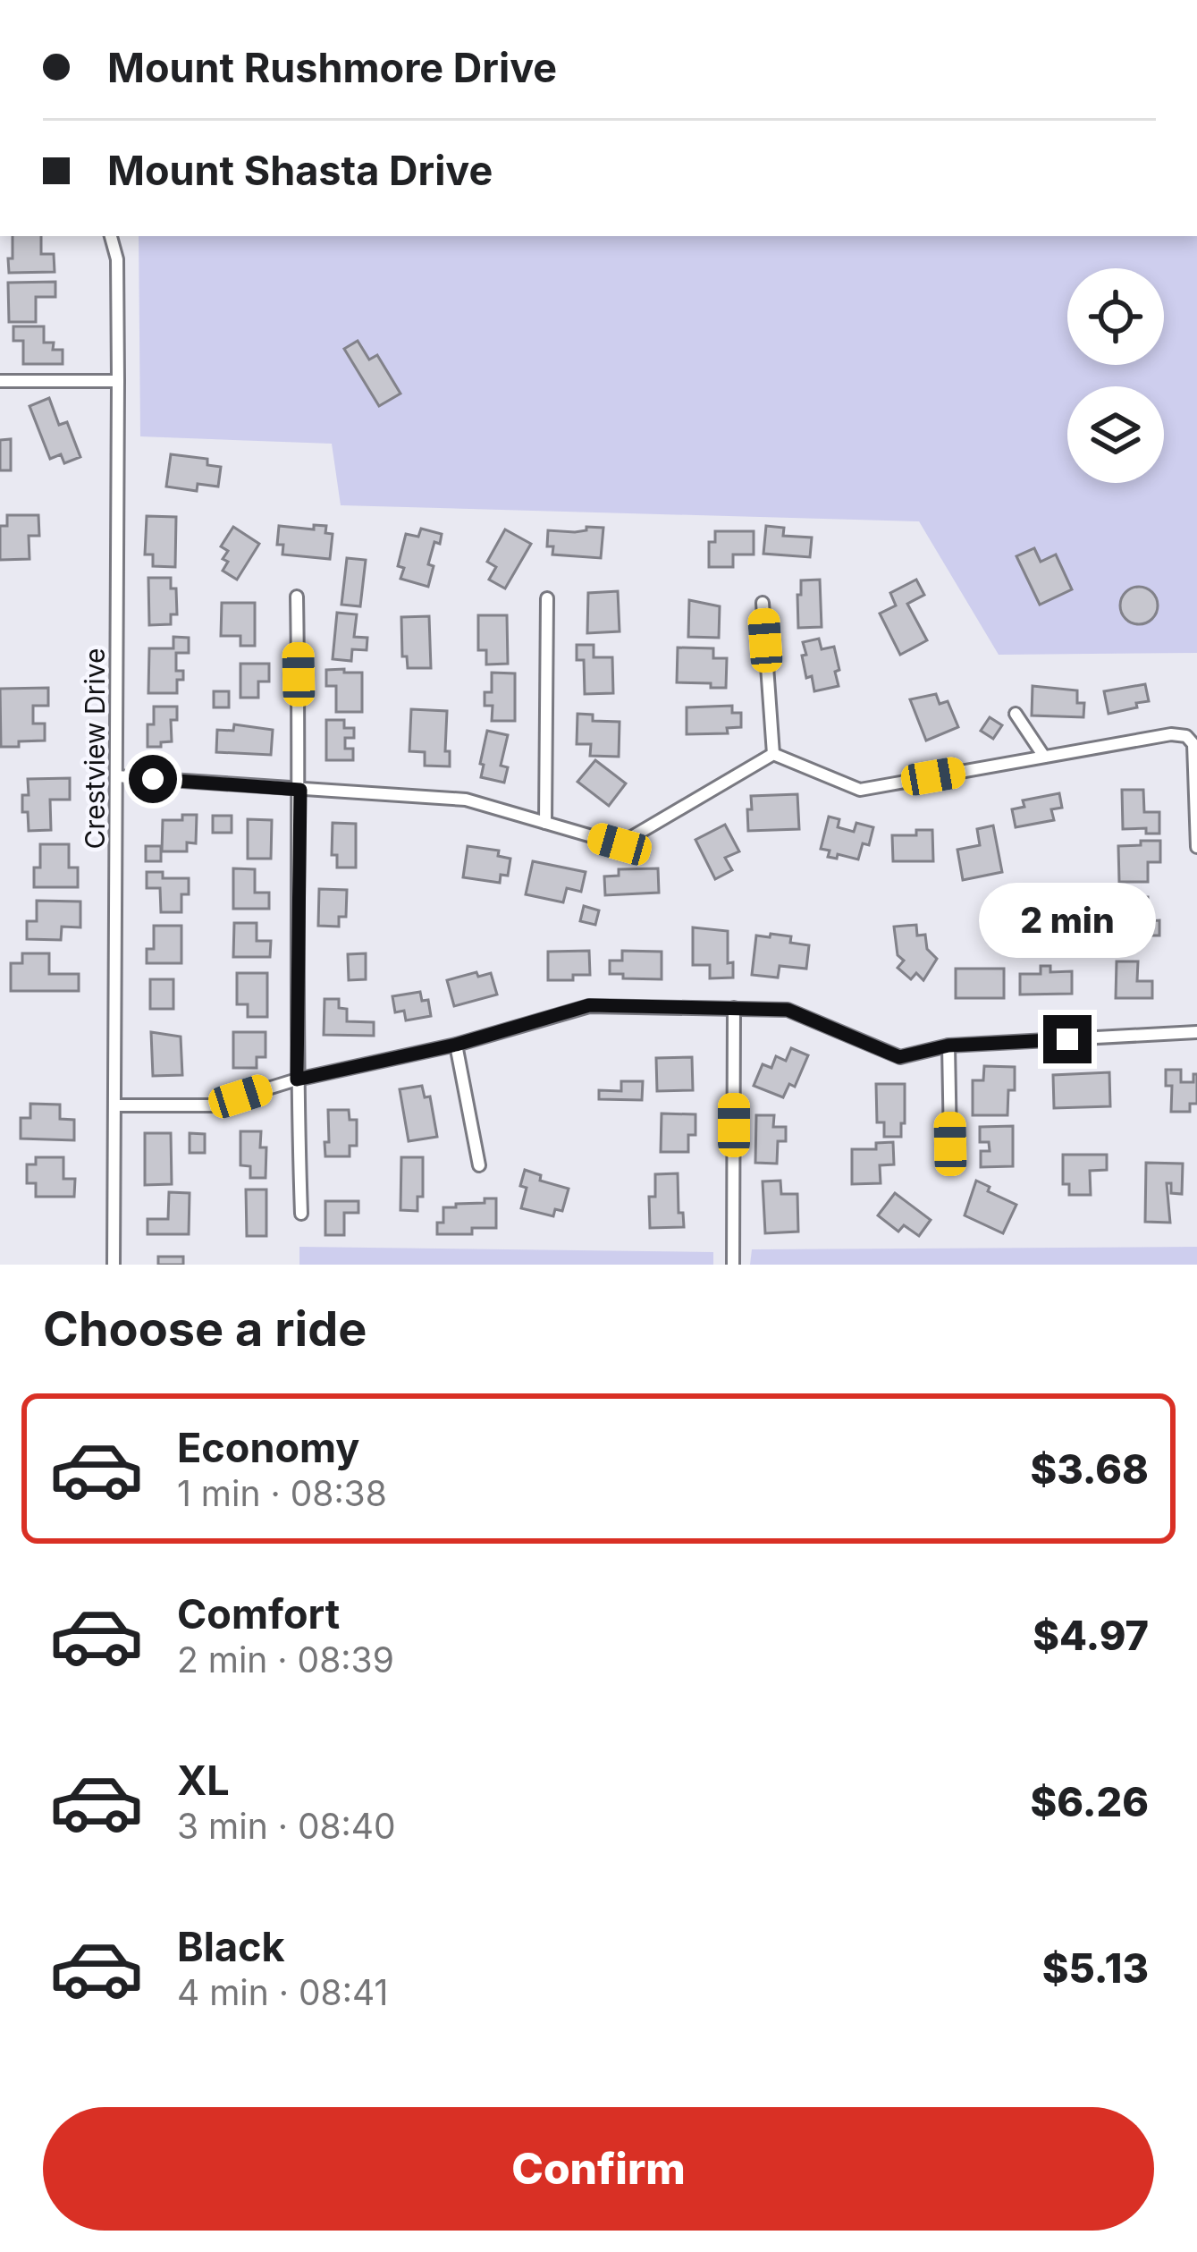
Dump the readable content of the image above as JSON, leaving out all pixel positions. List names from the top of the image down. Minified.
{"streets":{"street":["Crestview Drive"]},"page":{"banner":["Mount Rushmore Drive","Mount Shasta Drive"],"bubble":"2 min","heading":"Choose a ride","list":[{"name":"Economy","note":"1 min · 08:38","value":"$3.68"},{"name":"Comfort","note":"2 min · 08:39","value":"$4.97"},{"name":"XL","note":"3 min · 08:40","value":"$6.26"},{"name":"Black","note":"4 min · 08:41","value":"$5.13"}],"buttons":"Confirm"}}
